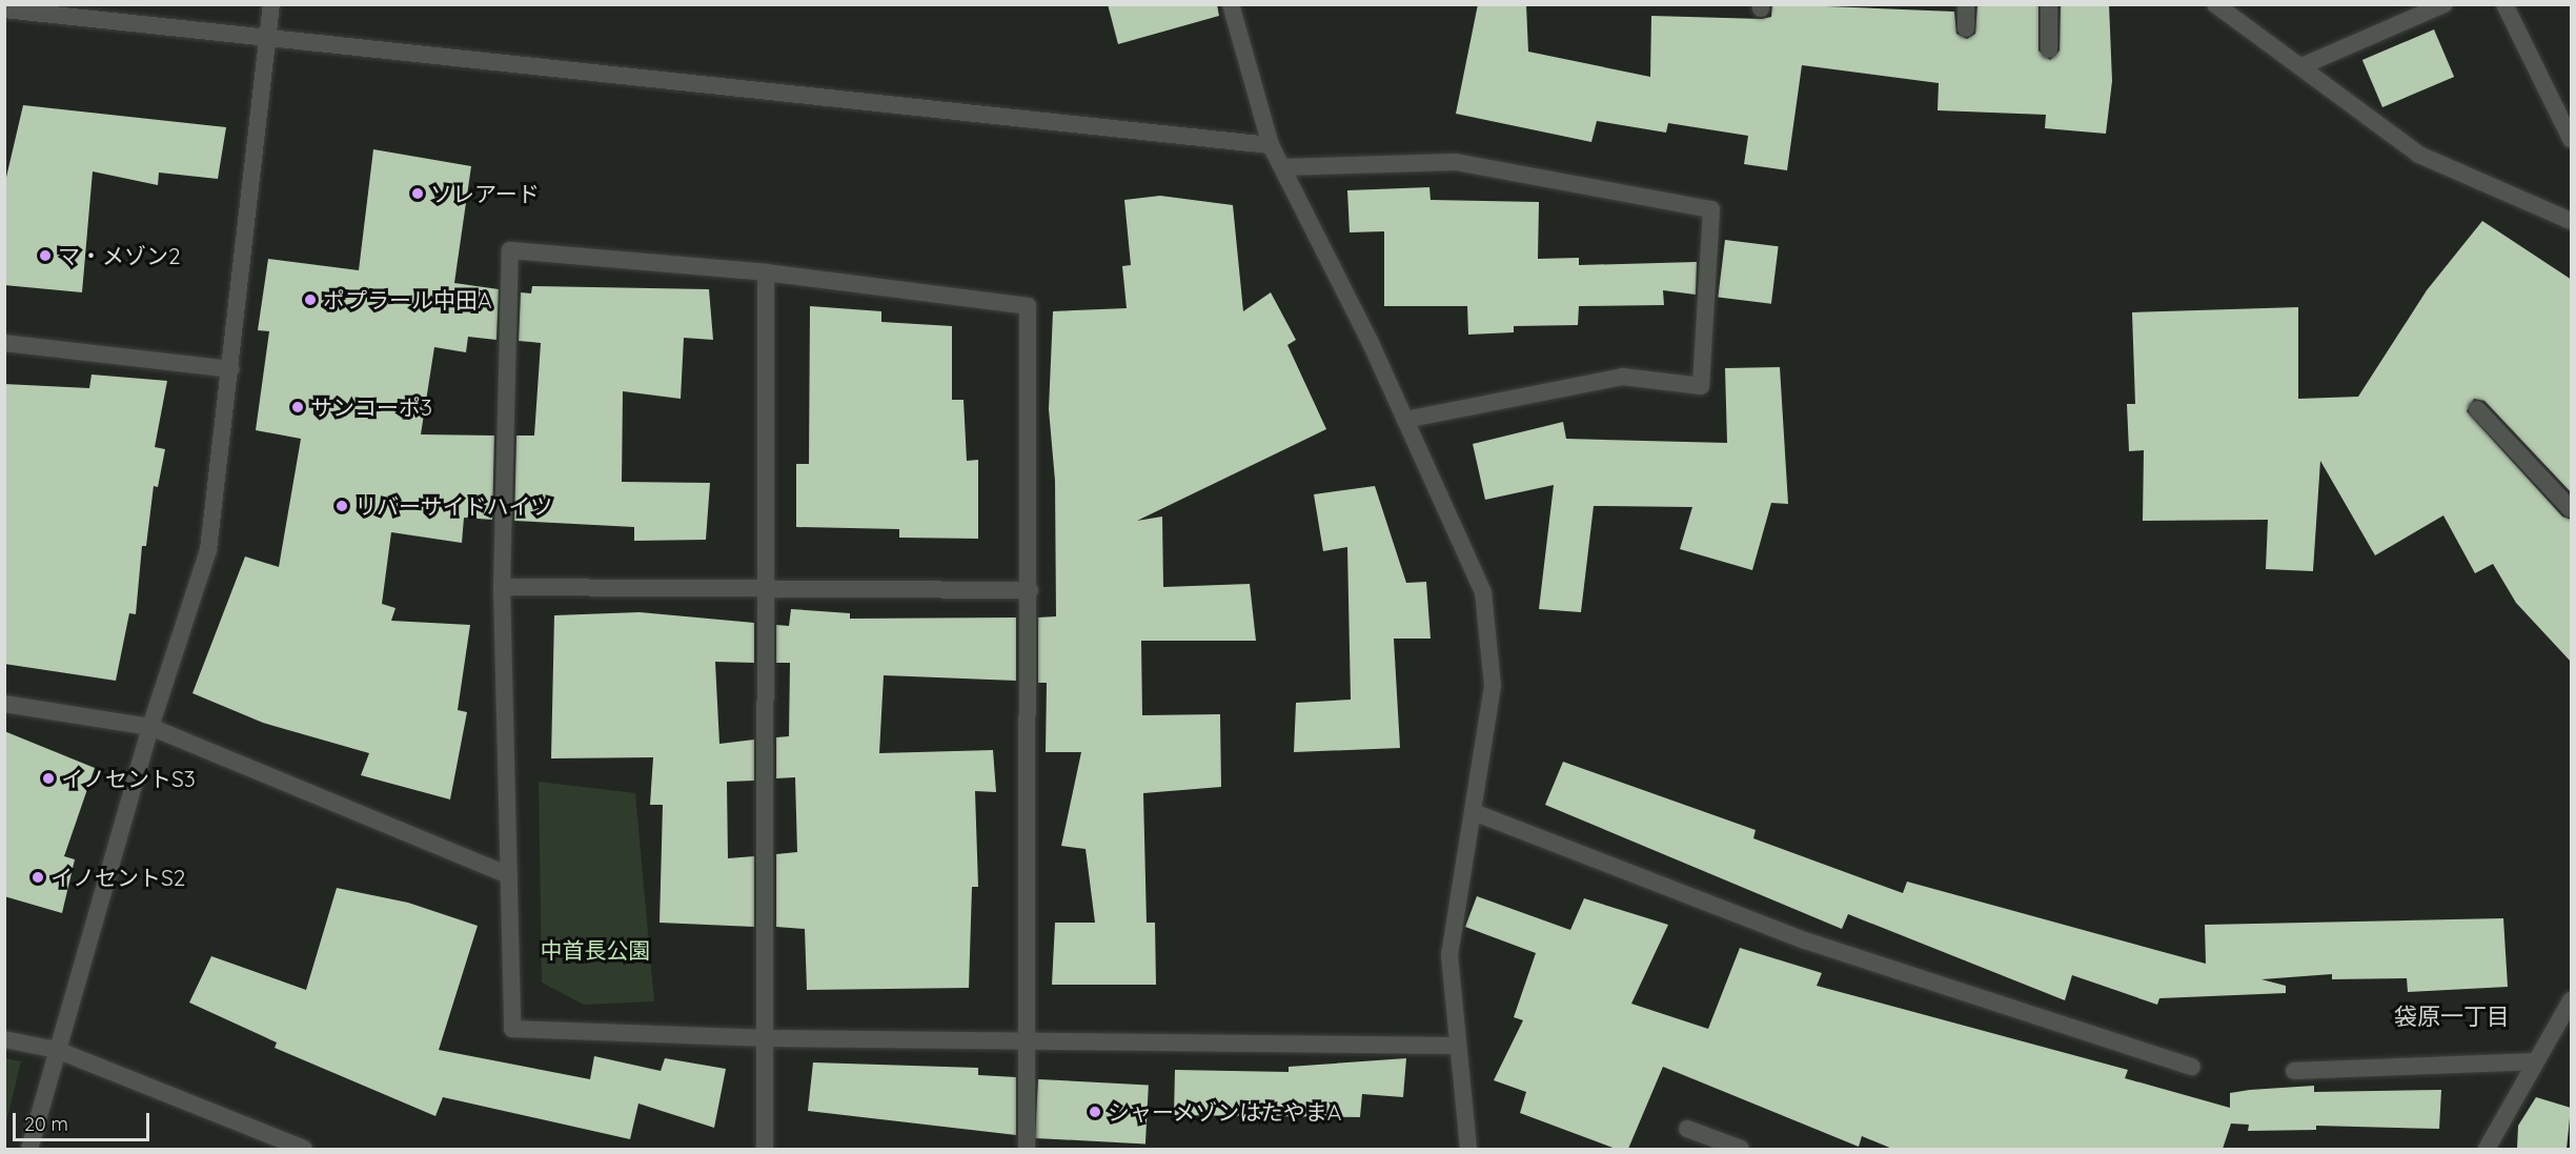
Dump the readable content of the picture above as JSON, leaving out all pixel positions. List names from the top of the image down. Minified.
{"districts":["袋原一丁目"],"parks":["中首長公園"],"places":["ソレアード","マ・メゾン2","ポプラール中田A","サンコーポ3","リバーサイドハイツ","イノセントS3","イノセントS2","シャーメゾンはたやまA"],"scale_bar":"20 m"}
